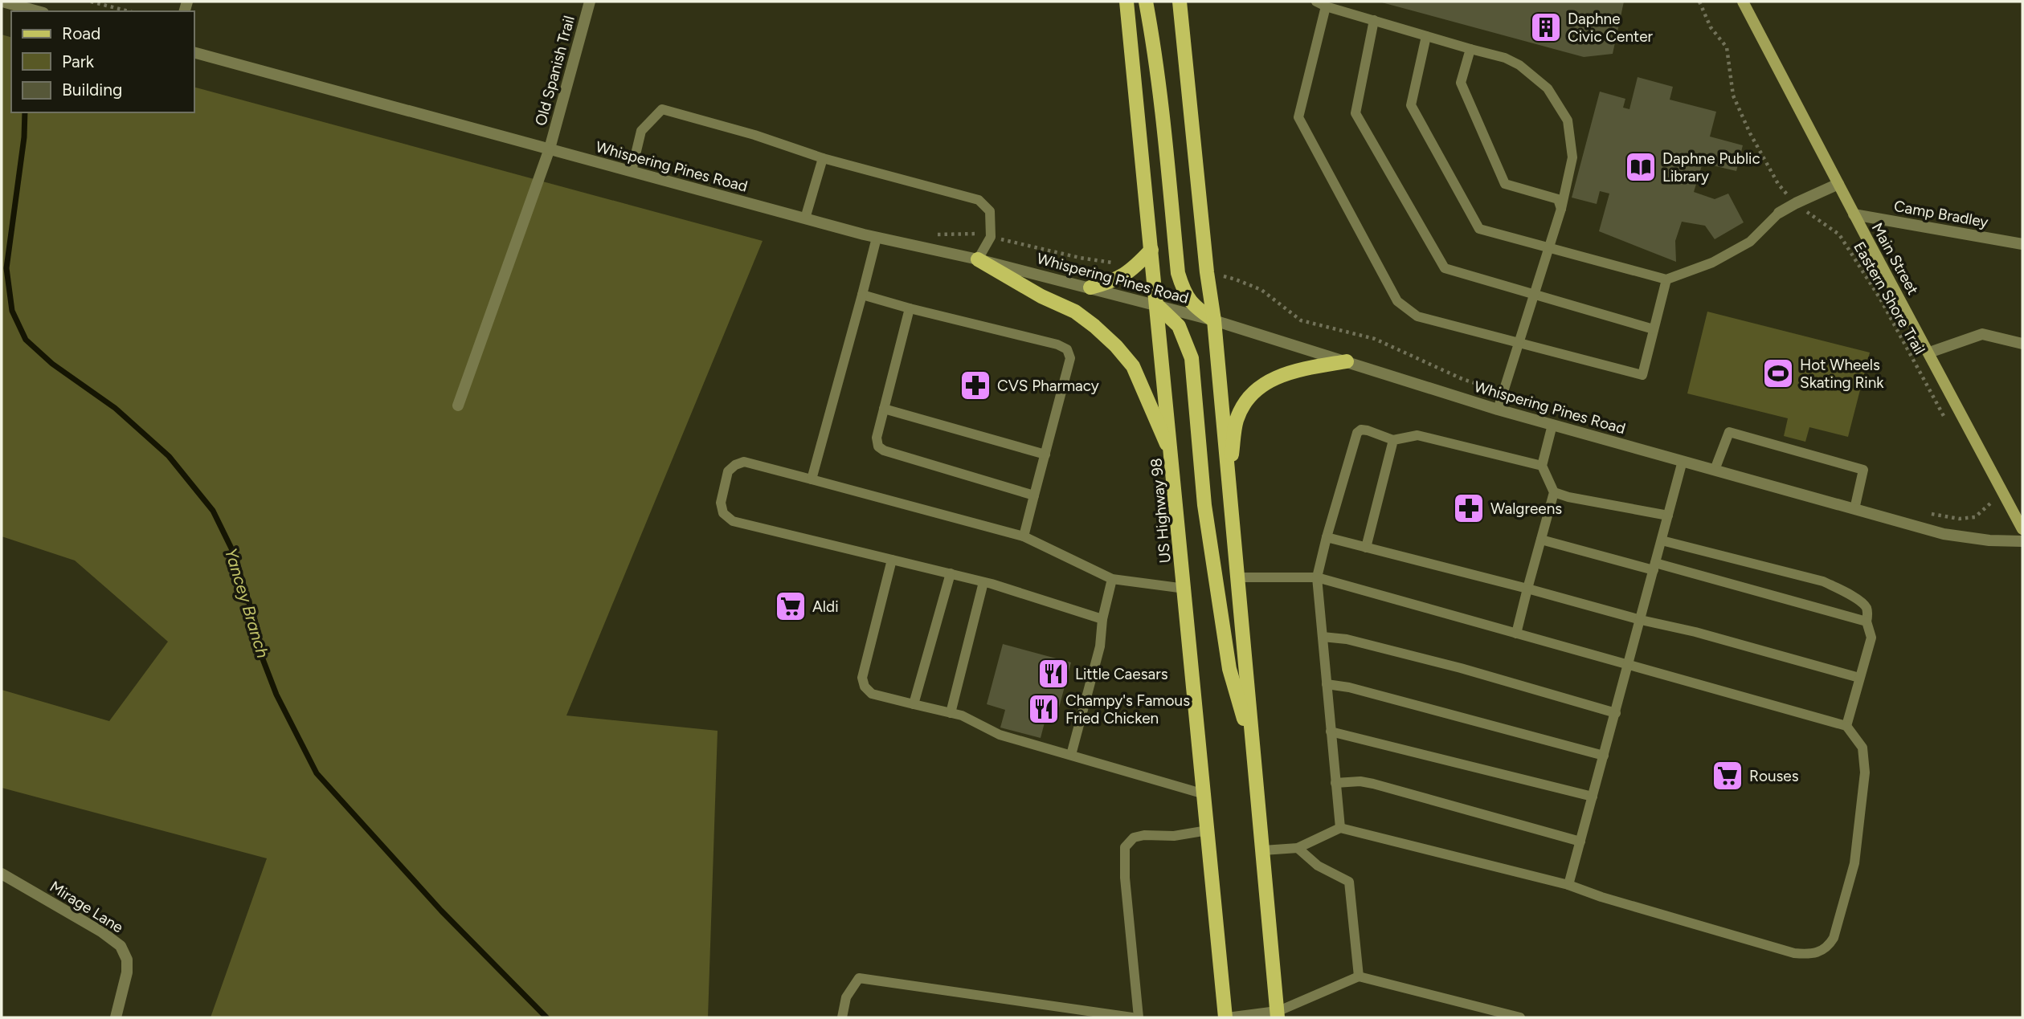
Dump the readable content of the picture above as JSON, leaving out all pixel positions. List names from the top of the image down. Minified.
{"streets":{"main road":["Main Street","US Highway 98"],"street":["Old Spanish Trail","Whispering Pines Road","Camp Bradley","Mirage Lane"],"path":["Eastern Shore Trail"]},"crossings":[["Old Spanish Trail","Whispering Pines Road"],["Whispering Pines Road","US Highway 98"],["Camp Bradley","Main Street"]],"water":["Yancey Branch"],"places":{"building":["Daphne Civic Center"],"library":["Daphne Public Library"],"sports":["Hot Wheels Skating Rink"],"pharmacy":["CVS Pharmacy","Walgreens"],"supermarket":["Aldi","Rouses"],"restaurant":["Little Caesars","Champy's Famous Fried Chicken"]},"legend":["Road","Park","Building"]}
